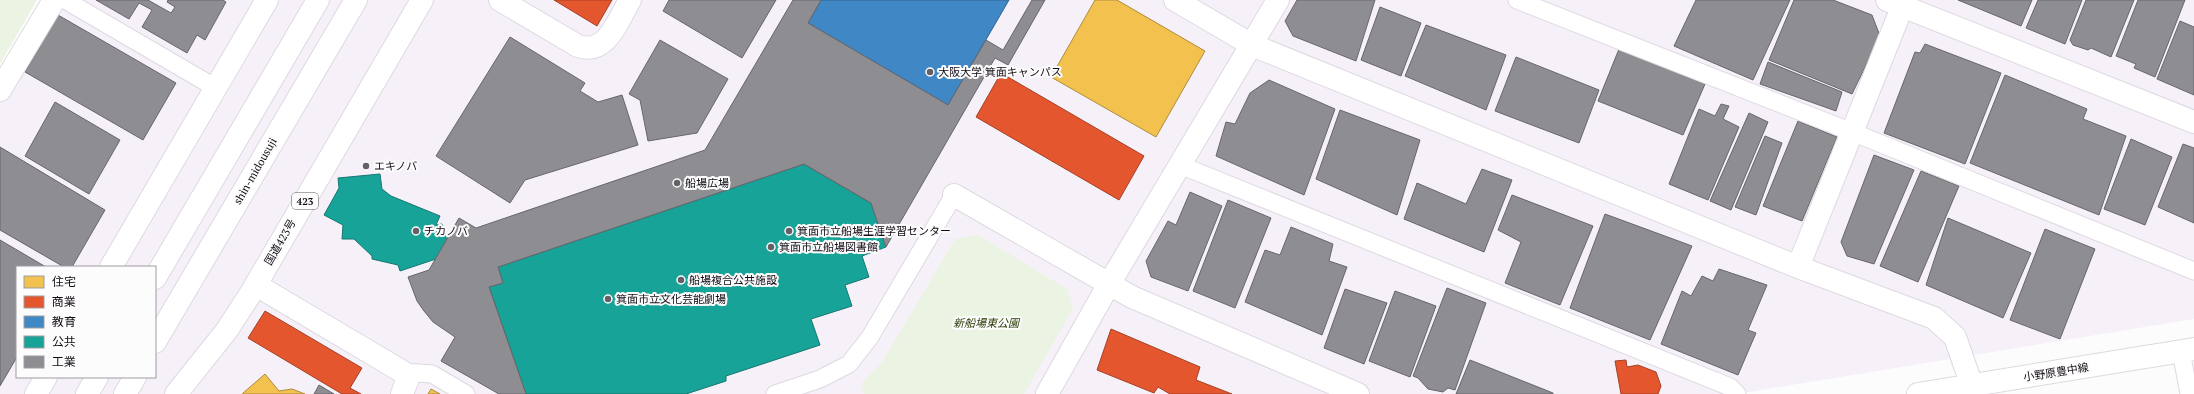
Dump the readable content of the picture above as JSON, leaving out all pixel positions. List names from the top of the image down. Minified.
{"streets":{"main road":["shin-midousuji","423","国道423号","小野原豊中線"]},"parks":["新船場東公園"],"places":["大阪大学 箕面キャンパス","エキノバ","船場広場","チカノバ","箕面市立船場生涯学習センター","箕面市立船場図書館","船場複合公共施設","箕面市立文化芸能劇場"],"legend":["住宅","商業","教育","公共","工業"]}
